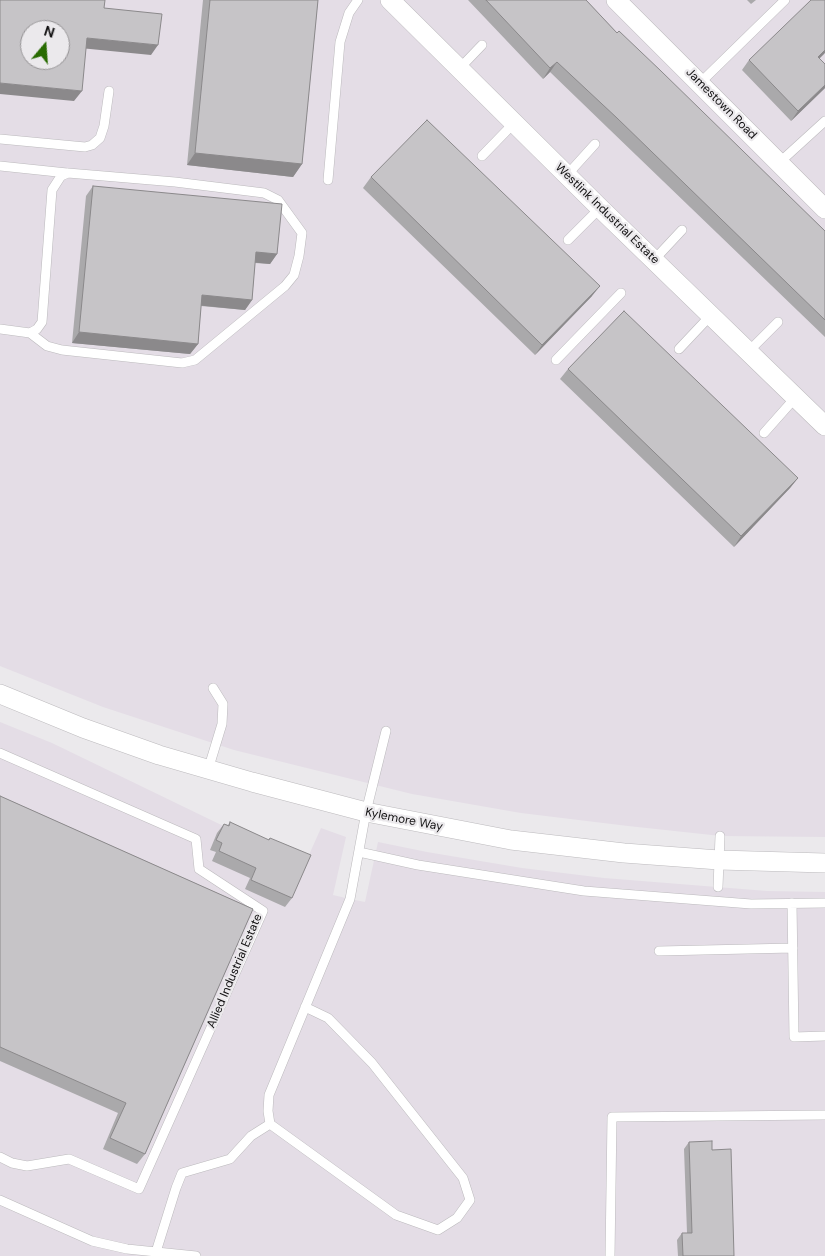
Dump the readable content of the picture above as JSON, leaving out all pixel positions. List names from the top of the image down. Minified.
{"streets":{"street":["Jamestown Road","Westlink Industrial Estate","Kylemore Way"],"lane":["Allied Industrial Estate"]},"north":"top"}
